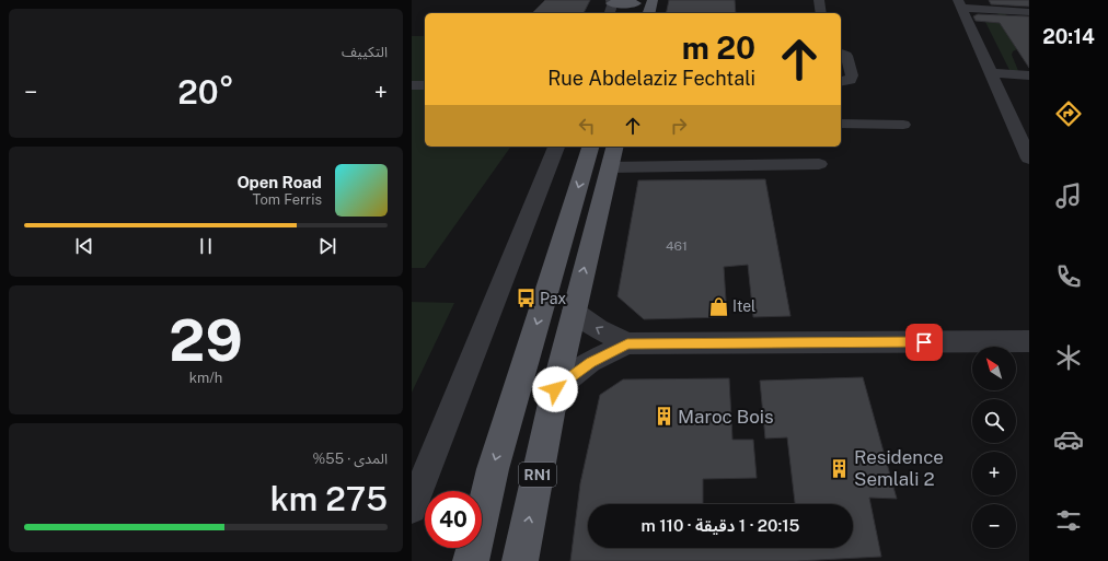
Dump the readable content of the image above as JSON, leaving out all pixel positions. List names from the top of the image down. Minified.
{"streets":{"main road":["RN1"]},"places":{"bus stop":["Pax"],"shop":["Itel"],"building":["Maroc Bois","Residence Semlali 2"]},"house_numbers":["461"],"north":"top left","page":{"tabs":"20:14","tile":["التكييف",["29","km/h"],["المدى · 55%","275 km"]],"turn":["20 m","Rue Abdelaziz Fechtali"],"heat":["−","20°","+"],"song":["Open Road","Tom Ferris"],"map_buttons":["+","−"],"limit":"40","trip":"20:15 · 1 دقيقة · 110 m"}}
